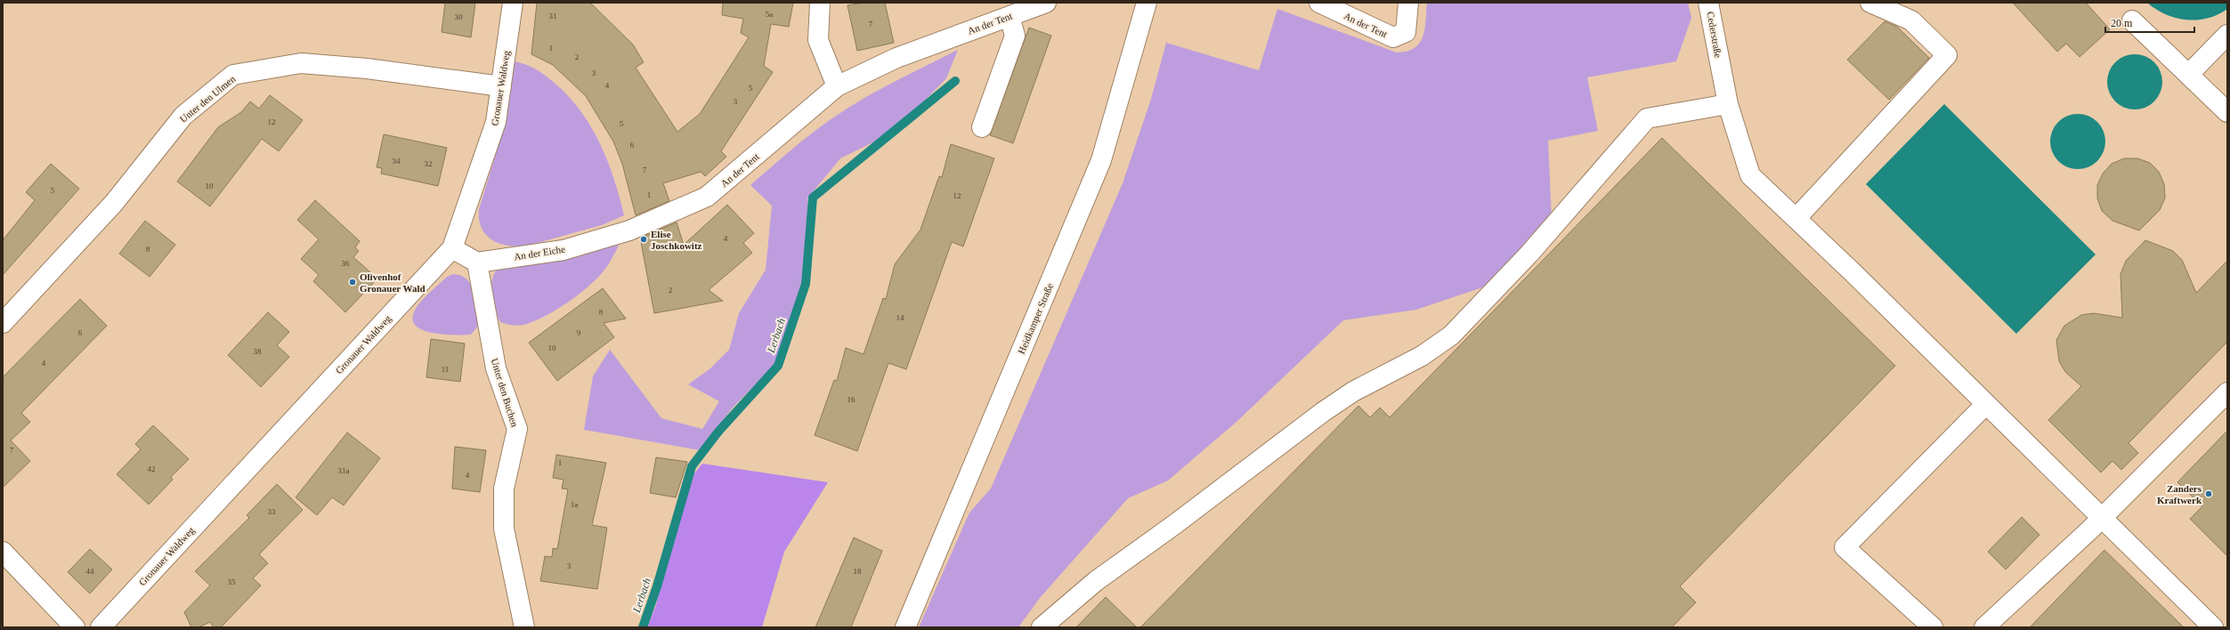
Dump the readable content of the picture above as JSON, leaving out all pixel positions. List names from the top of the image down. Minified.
{"streets":{"street":["An der Tent","Cederstraße","Gronauer Waldweg","Unter den Ulmen","An der Eiche","Heidkamper Straße","Unter den Buchen"]},"crossings":[["An der Tent","An der Eiche"],["Gronauer Waldweg","Unter den Ulmen"],["An der Eiche","Unter den Buchen"]],"water":["Lerbach"],"places":["Elise Joschkowitz","Olivenhof Gronauer Wald","Zanders Kraftwerk"],"house_numbers":["5a","31","30","7","1","2","3","4","5","3","12","5","6","34","32","7","10","5","1","12","4","8","36","2","8","14","6","9","10","38","4","11","16","7","1","42","31a","4","1a","33","3","44","18","35"],"scale_bar":"20 m"}
